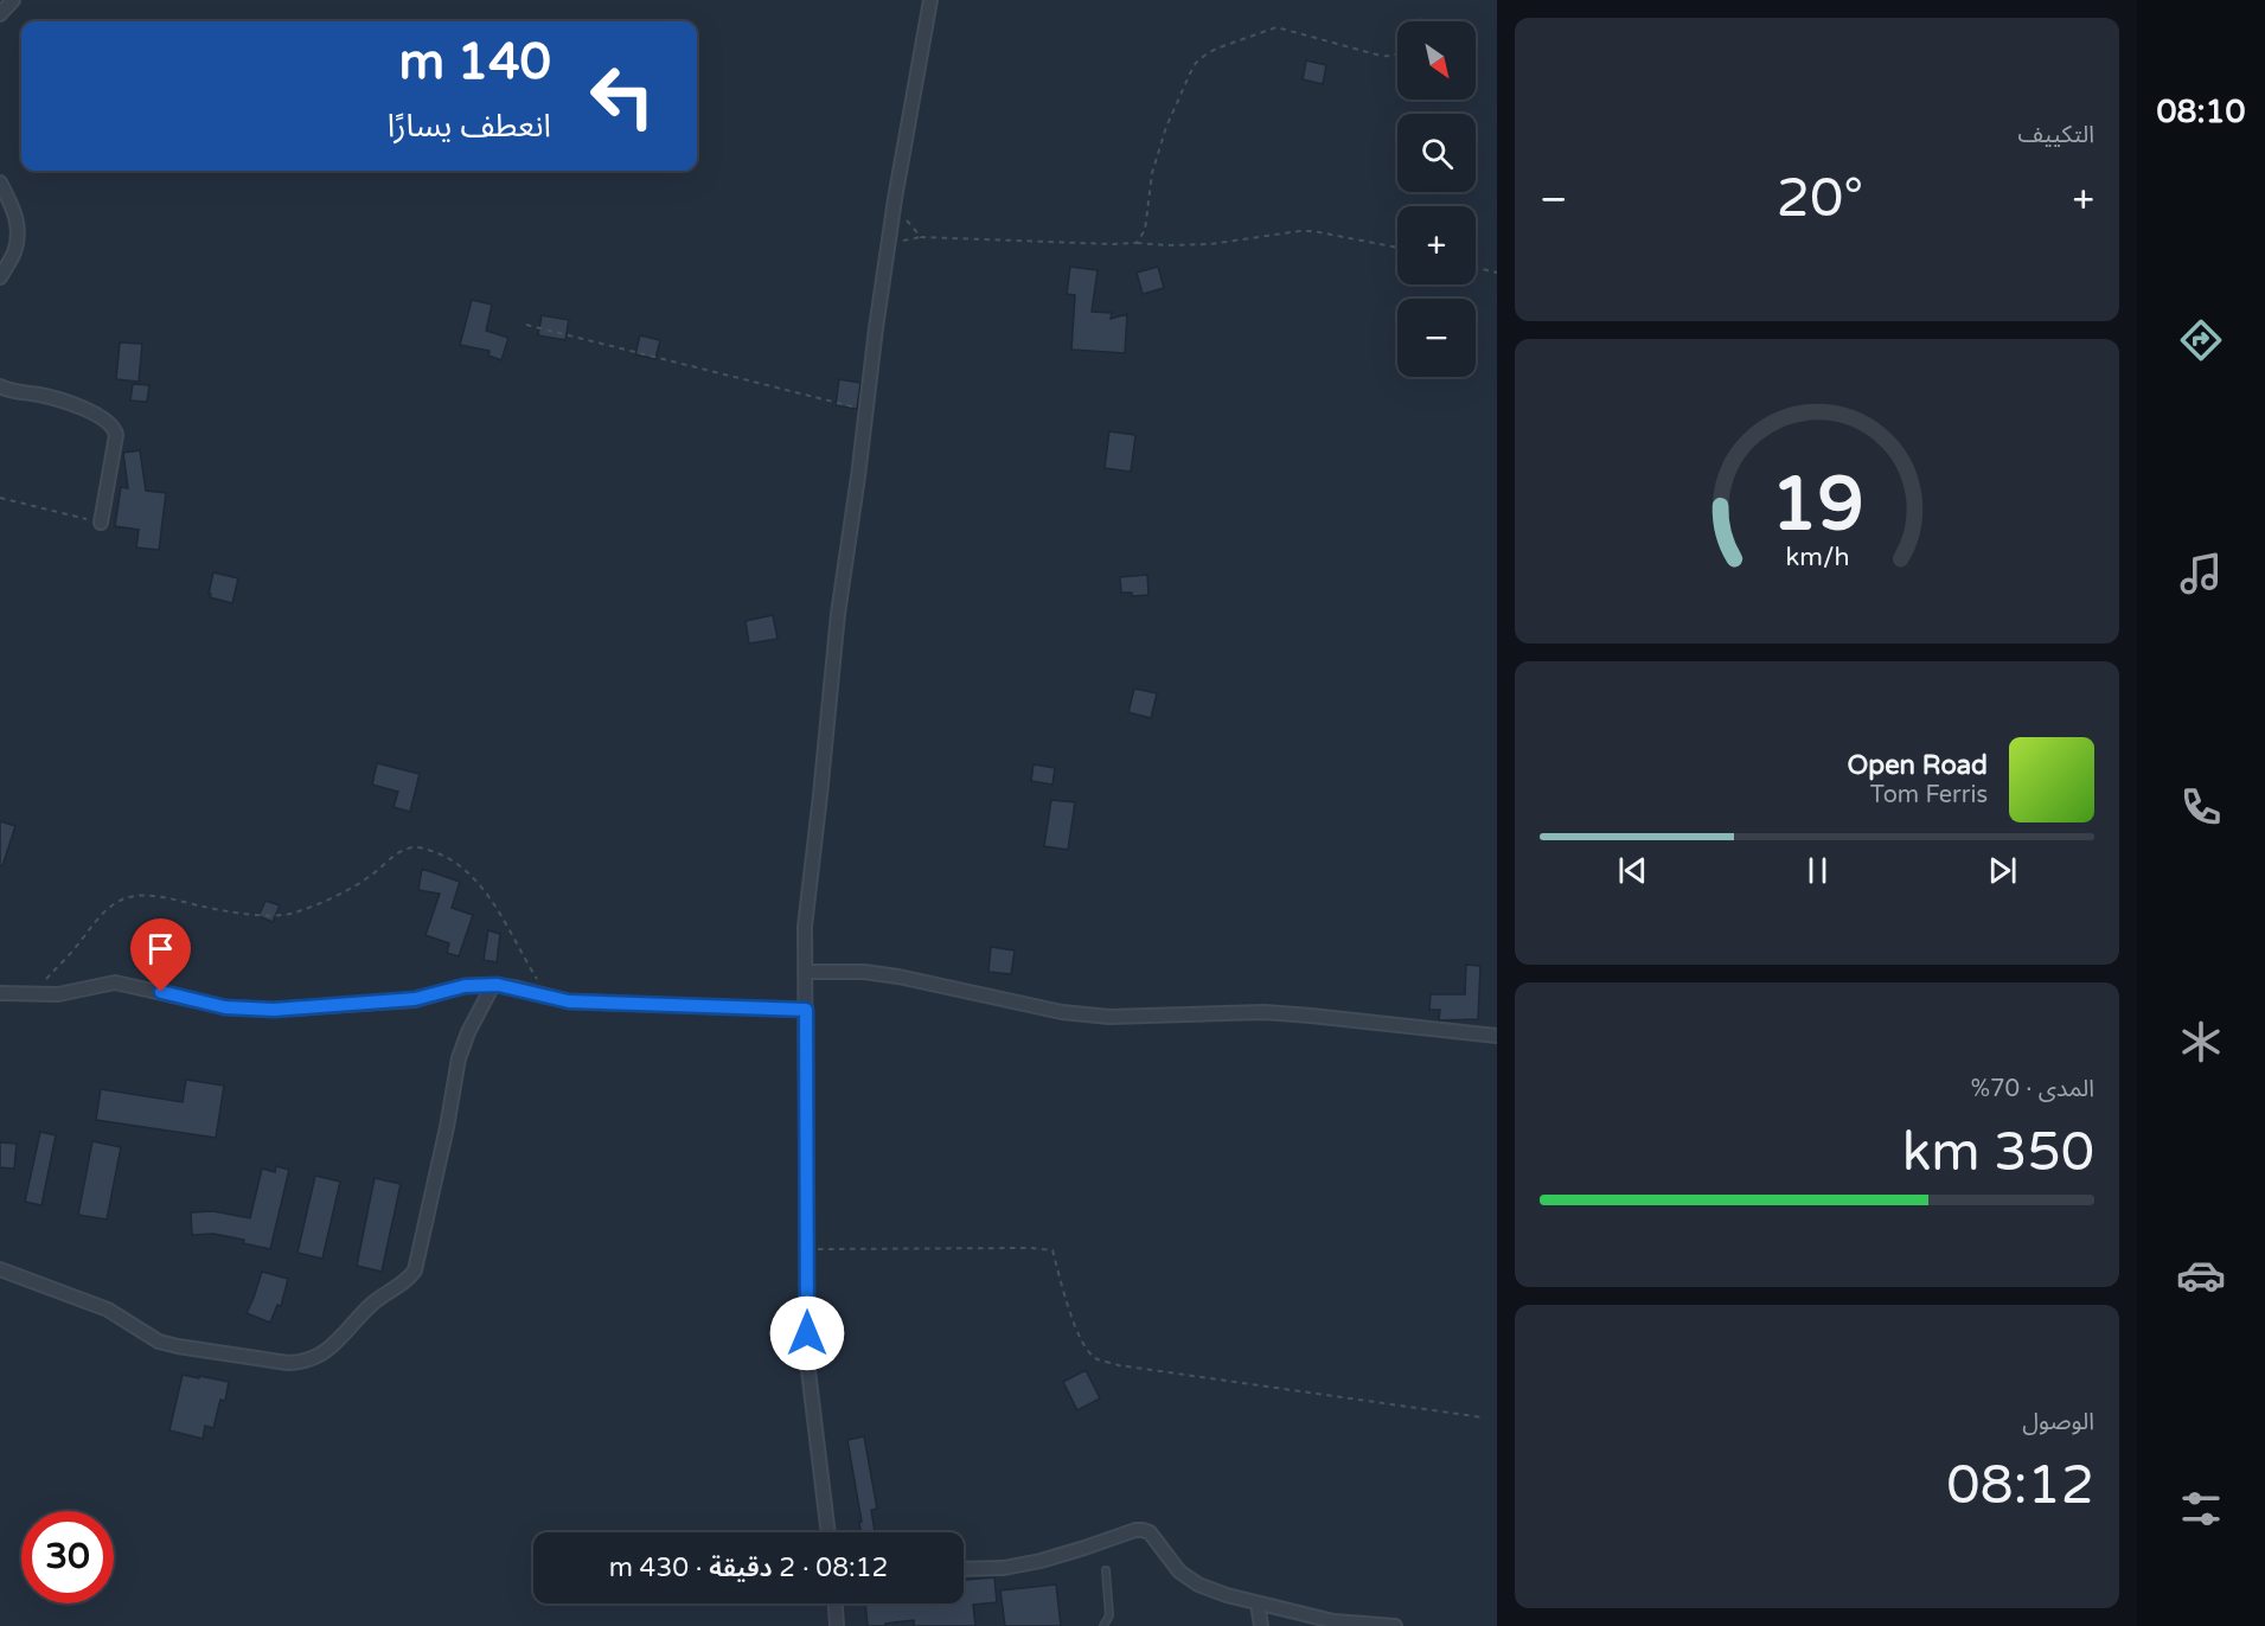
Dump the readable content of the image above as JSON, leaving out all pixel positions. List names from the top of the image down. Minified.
{"north":"bottom right","page":{"tabs":"08:10","tile":["التكييف",["المدى · 70%","350 km"],["الوصول","08:12"]],"map_buttons":["+","−"],"turn":["140 m","انعطف يسارًا"],"heat":["−","20°","+"],"song":["Open Road","Tom Ferris"],"limit":"30","trip":"08:12 · 2 دقيقة · 430 m","gauge":["19","km/h"]}}
